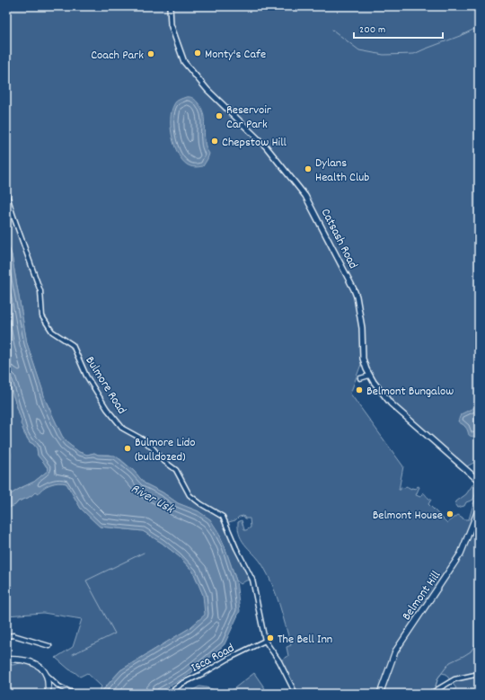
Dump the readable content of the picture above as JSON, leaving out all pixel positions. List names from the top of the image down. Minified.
{"streets":{"main road":["Belmont Hill"],"street":["Catsash Road","Bulmore Road","Isca Road"]},"crossings":[["Bulmore Road","Isca Road"]],"water":["River Usk"],"places":["Monty's Cafe","Coach Park","Reservoir Car Park","Chepstow Hill","Dylans Health Club","Belmont Bungalow","Bulmore Lido (bulldozed)","Belmont House","The Bell Inn"],"scale_bar":"200 m"}
